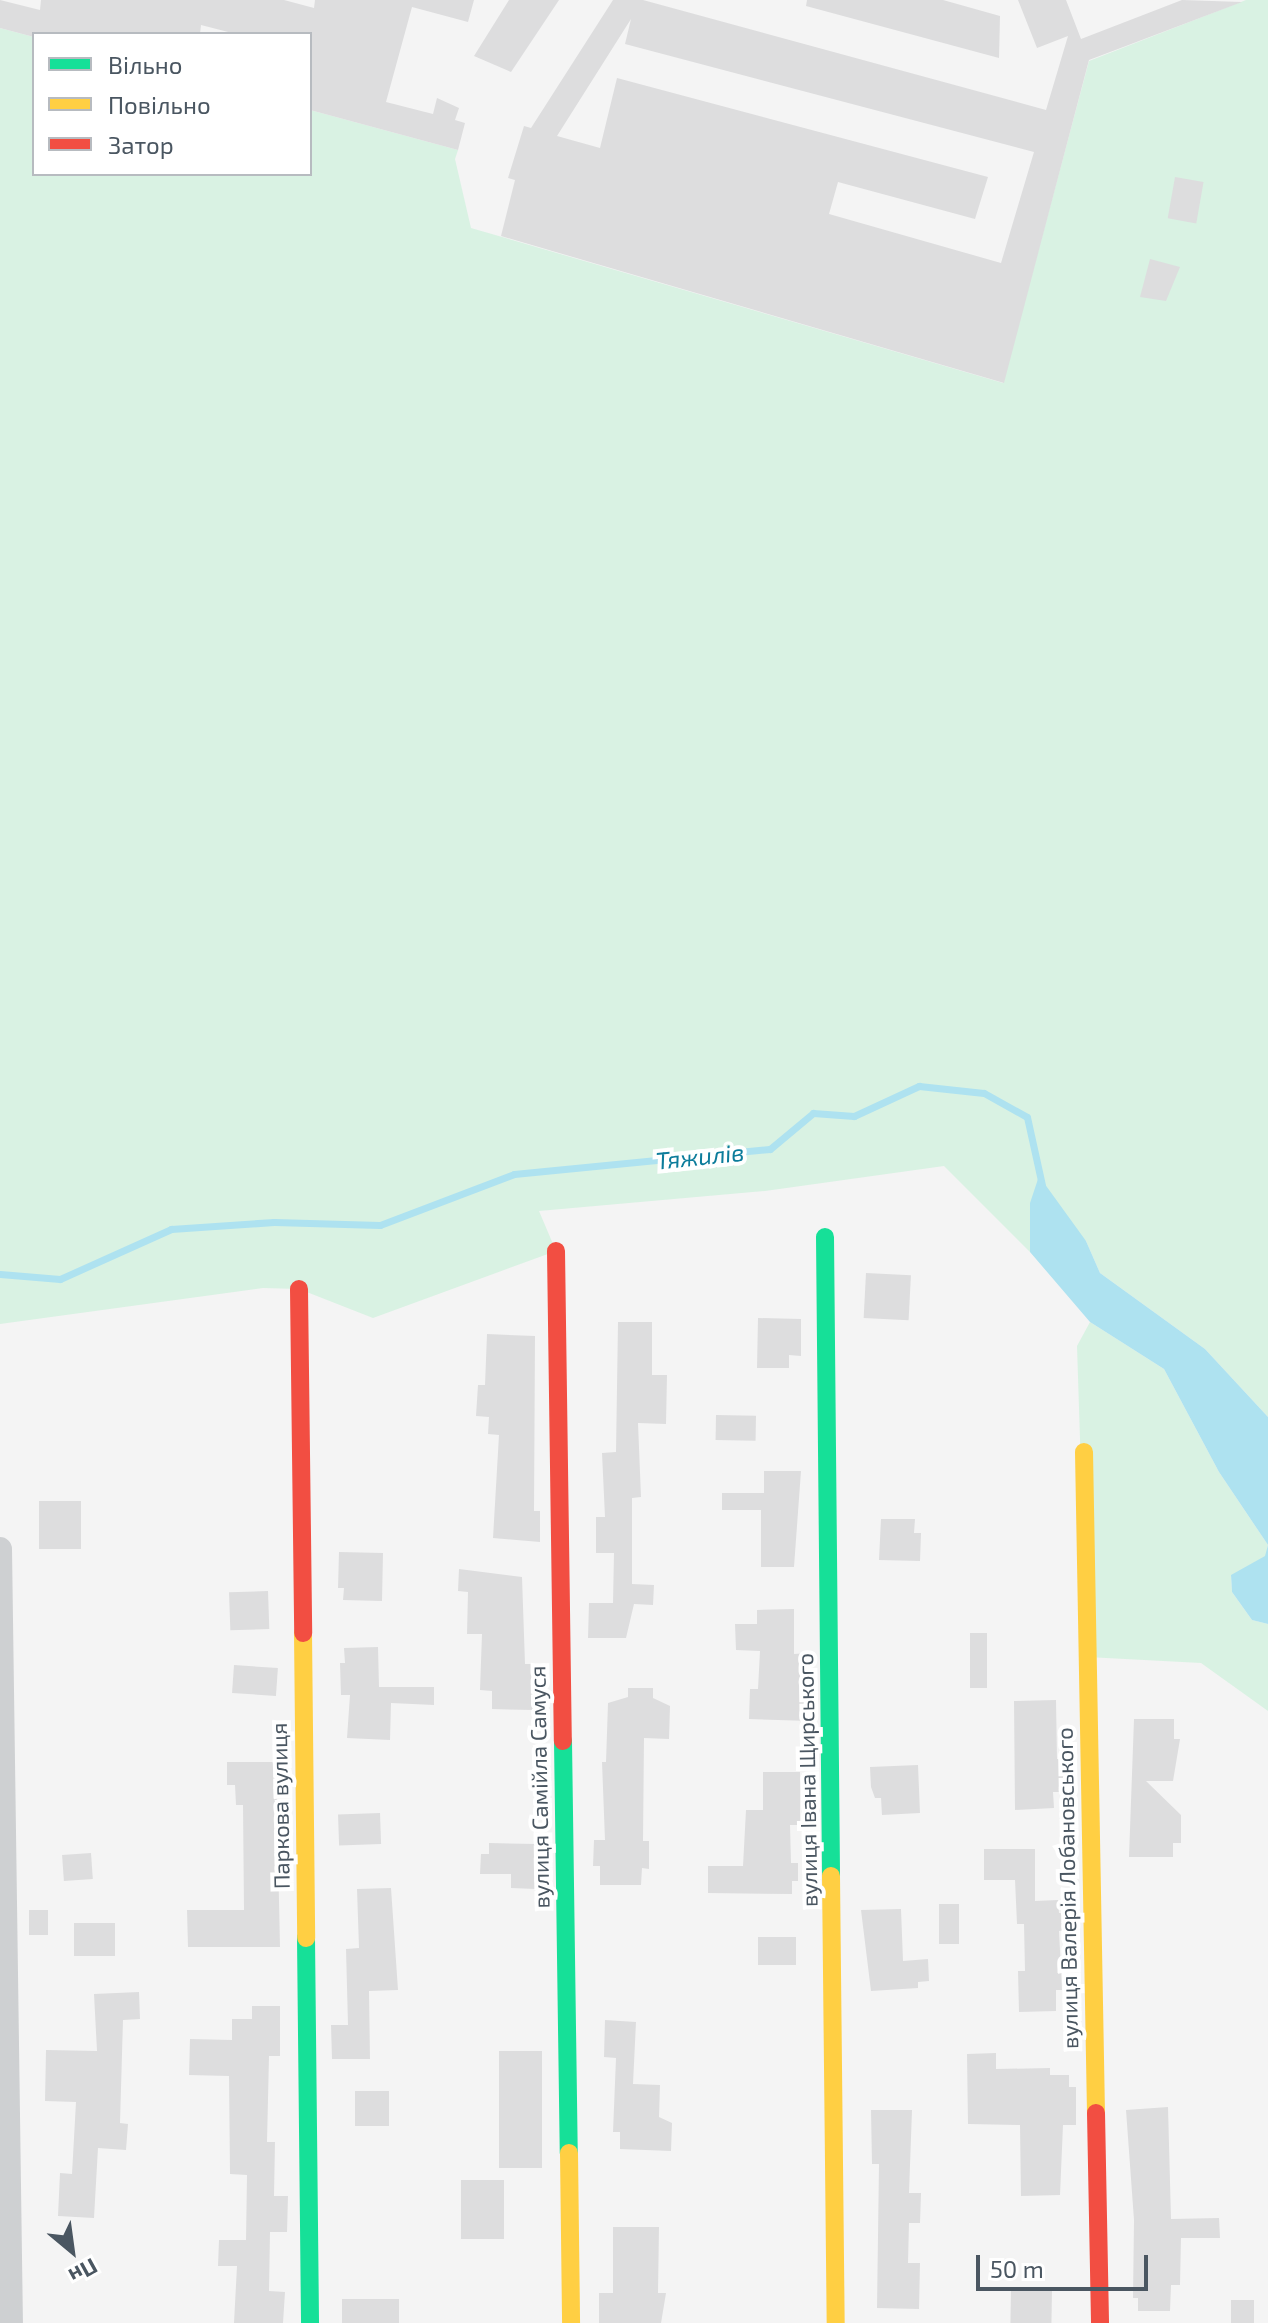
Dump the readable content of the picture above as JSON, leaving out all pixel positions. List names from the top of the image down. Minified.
{"streets":{"street":["вулиця Івана Щирського","вулиця Самійла Самуся","Паркова вулиця","вулиця Валерія Лобановського"]},"water":["Тяжилів"],"legend":["Вільно","Повільно","Затор"],"scale_bar":"50 m","north":"bottom right"}
